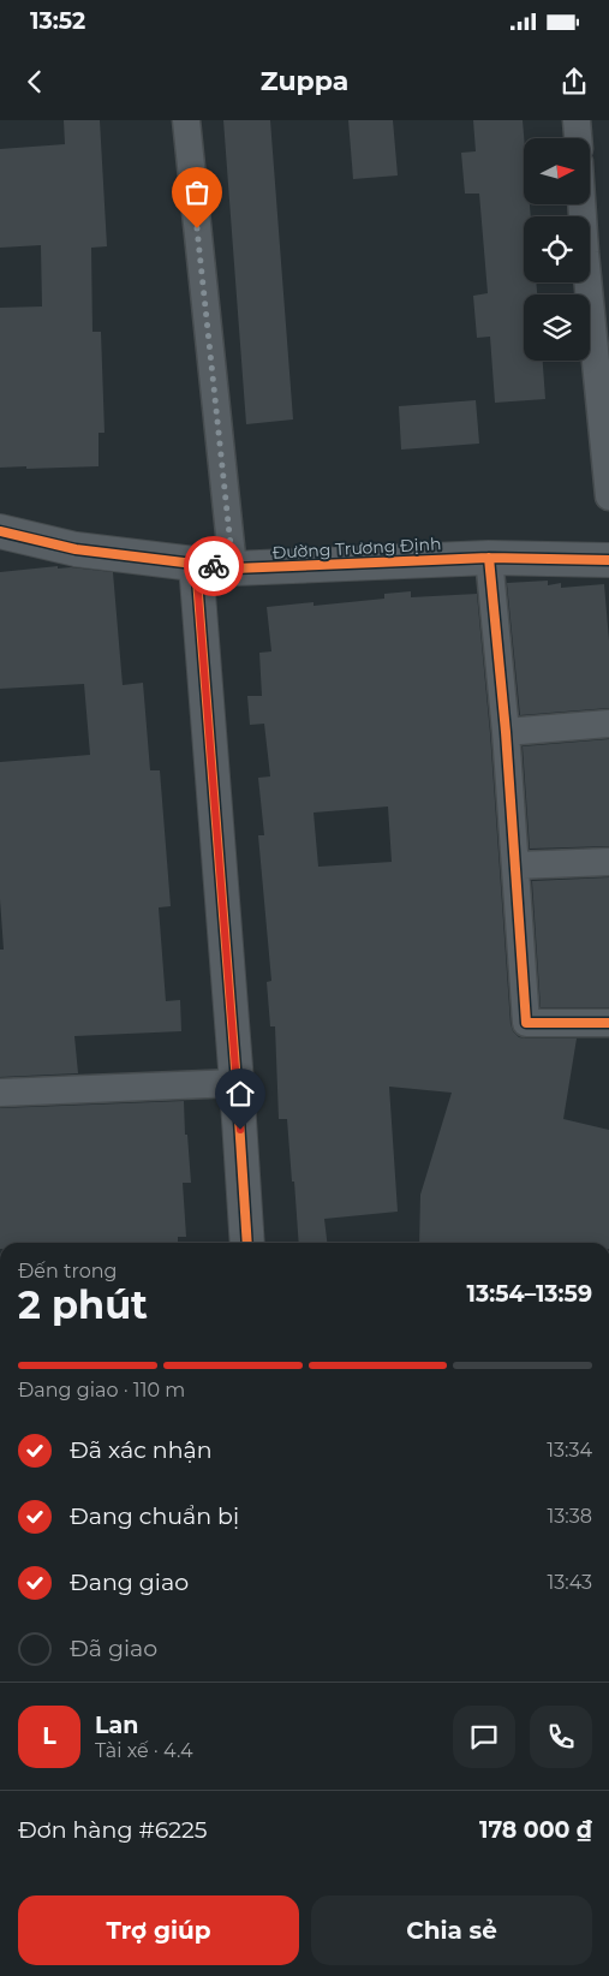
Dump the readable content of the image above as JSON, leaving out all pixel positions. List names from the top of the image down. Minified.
{"streets":{"street":["Đường Trương Định"]},"north":"right","page":{"status":"13:52","header":"Zuppa","heading":["2 phút","Đến trong","13:54–13:59"],"panel":["Lan","Tài xế · 4.4","Đơn hàng #6225","178 000 ₫"],"bar":"Đang giao · 110 m","list":[["Đã xác nhận","13:34"],["Đang chuẩn bị","13:38"],["Đang giao","13:43"],"Đã giao"],"round":"L","buttons":["Trợ giúp","Chia sẻ"]}}
